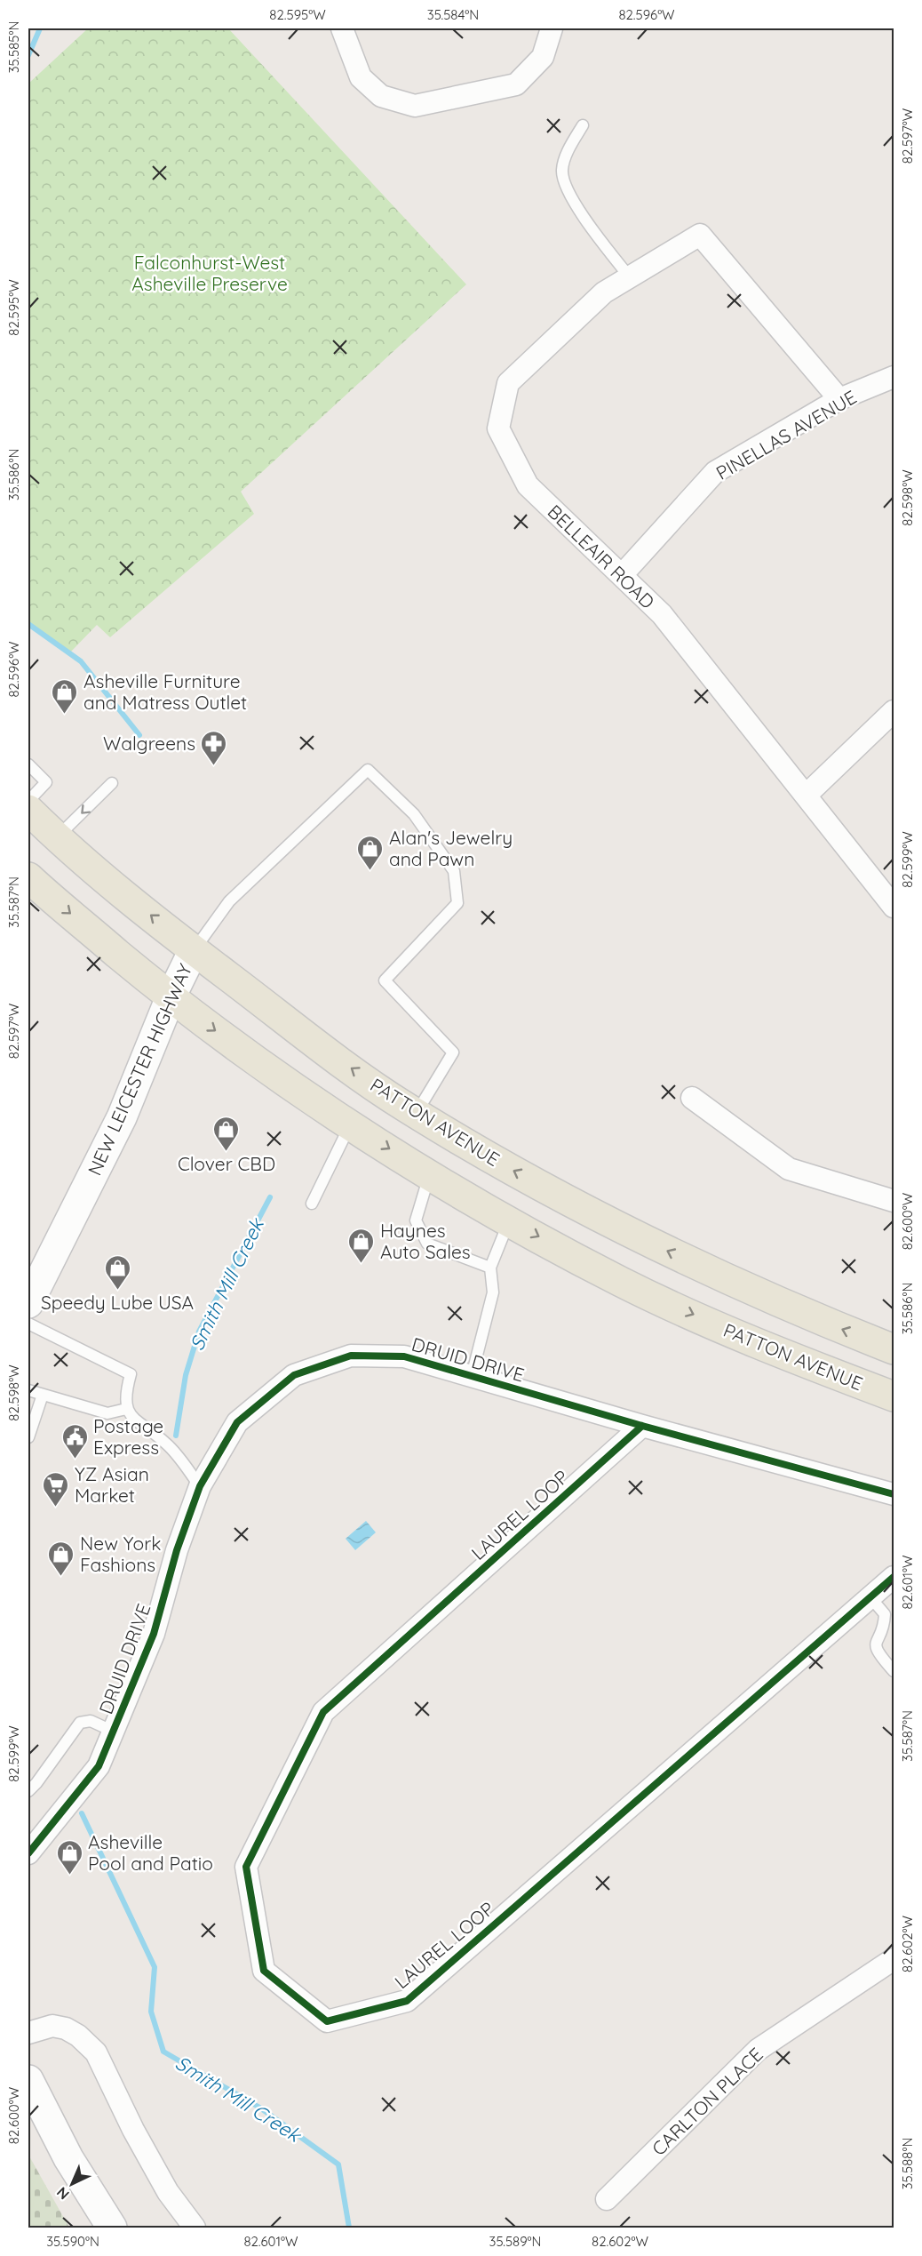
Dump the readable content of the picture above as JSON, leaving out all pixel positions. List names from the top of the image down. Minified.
{"streets":{"main road":["NEW LEICESTER HIGHWAY","PATTON AVENUE"],"street":["PINELLAS AVENUE","BELLEAIR ROAD","DRUID DRIVE","LAUREL LOOP","CARLTON PLACE"]},"crossings":[["PINELLAS AVENUE","BELLEAIR ROAD"],["NEW LEICESTER HIGHWAY","PATTON AVENUE"],["DRUID DRIVE","LAUREL LOOP"]],"water":["Smith Mill Creek"],"parks":["Falconhurst-West Asheville Preserve"],"places":{"shop":["Asheville Furniture and Matress Outlet","Alan's Jewelry and Pawn","Clover CBD","Haynes Auto Sales","Speedy Lube USA","New York Fashions","Asheville Pool and Patio"],"pharmacy":["Walgreens"],"public building":["Postage Express"],"supermarket":["YZ Asian Market"]},"north":"bottom left","coordinates":["82.595°W","35.584°N","82.596°W","35.585°N","82.597°W","35.586°N","82.598°W","82.599°W","35.587°N","82.600°W","82.601°W","82.602°W","35.588°N","35.590°N","35.589°N"]}
